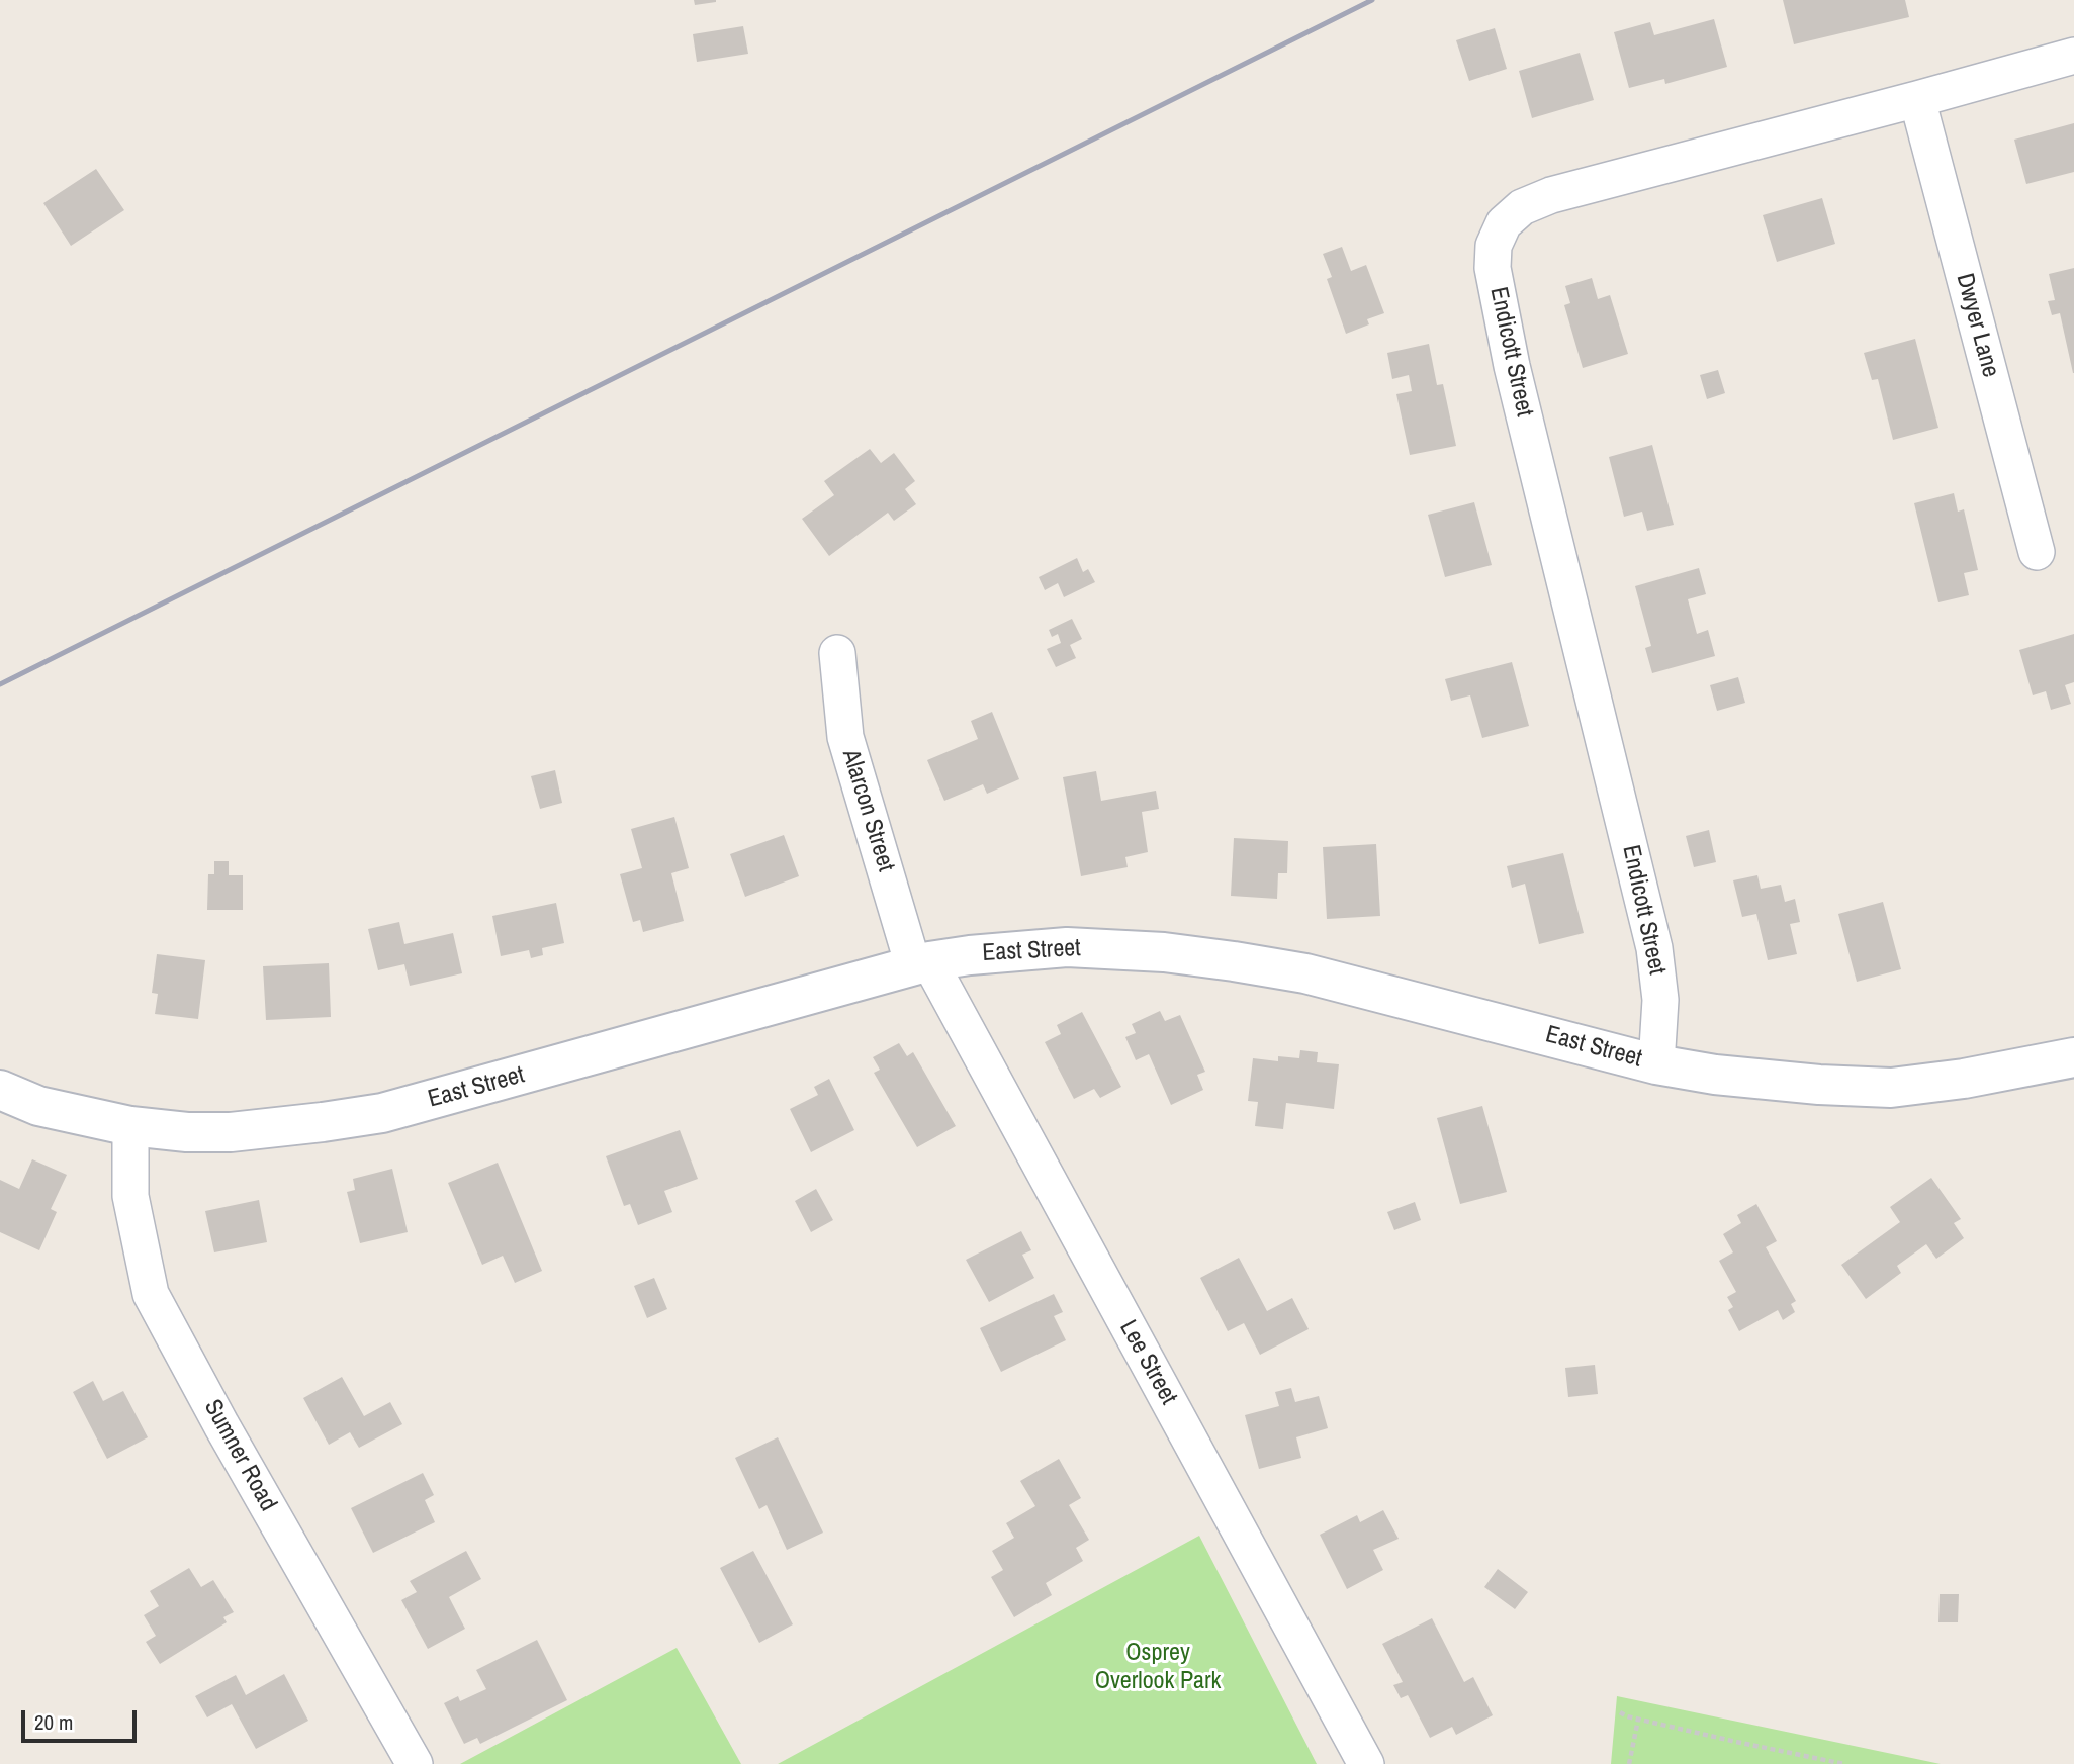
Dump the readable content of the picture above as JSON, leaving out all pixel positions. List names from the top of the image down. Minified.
{"streets":{"street":["Dwyer Lane","Endicott Street","Alarcon Street","East Street","Lee Street","Sumner Road"]},"crossings":[["Dwyer Lane","Endicott Street"],["Endicott Street","East Street"],["Alarcon Street","East Street"],["Alarcon Street","Lee Street"],["East Street","Lee Street"],["East Street","Sumner Road"]],"parks":["Osprey Overlook Park"],"scale_bar":"20 m"}
